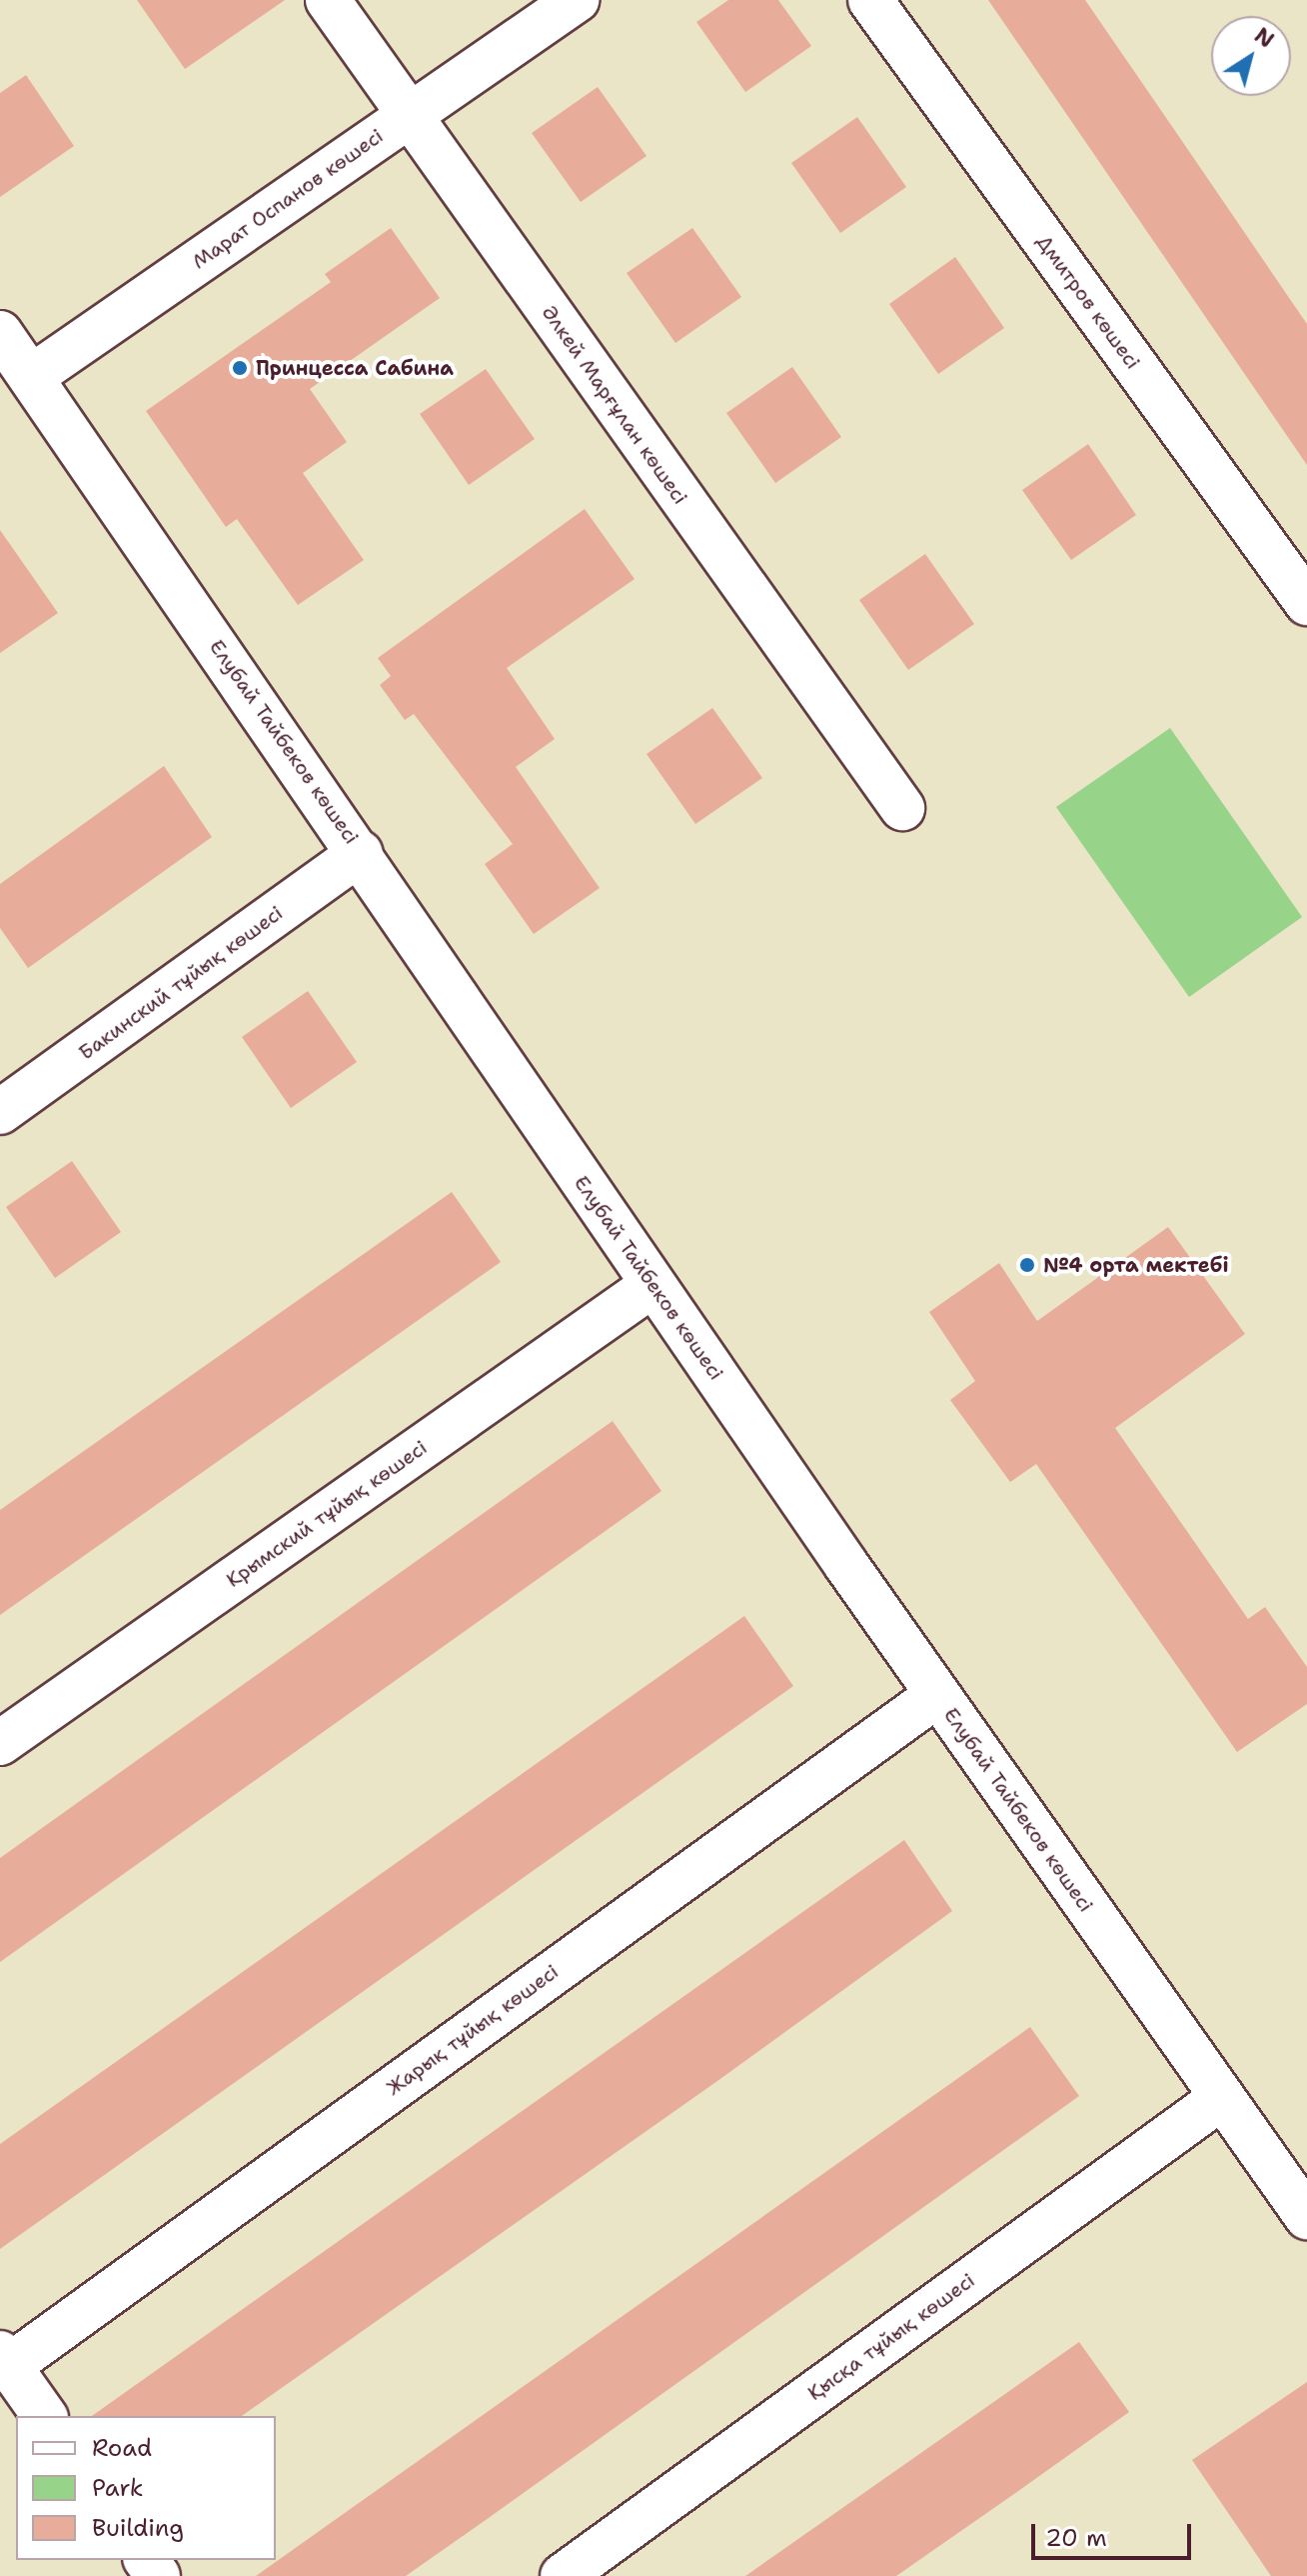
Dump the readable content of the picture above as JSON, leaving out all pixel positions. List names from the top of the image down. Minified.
{"streets":{"street":["Марат Оспанов көшесі","Дмитров көшесі","Әлкей Марғұлан көшесі","Елубай Тайбеков көшесі","Бакинский тұйық көшесі","Крымский тұйық көшесі","Жарық тұйық көшесі","Қысқа тұйық көшесі"]},"crossings":[["Марат Оспанов көшесі","Әлкей Марғұлан көшесі"],["Марат Оспанов көшесі","Елубай Тайбеков көшесі"],["Елубай Тайбеков көшесі","Бакинский тұйық көшесі"],["Елубай Тайбеков көшесі","Крымский тұйық көшесі"],["Елубай Тайбеков көшесі","Жарық тұйық көшесі"],["Елубай Тайбеков көшесі","Қысқа тұйық көшесі"]],"places":["Принцесса Сабина","№4 орта мектебі"],"legend":["Road","Park","Building"],"scale_bar":"20 m","north":"top right"}
